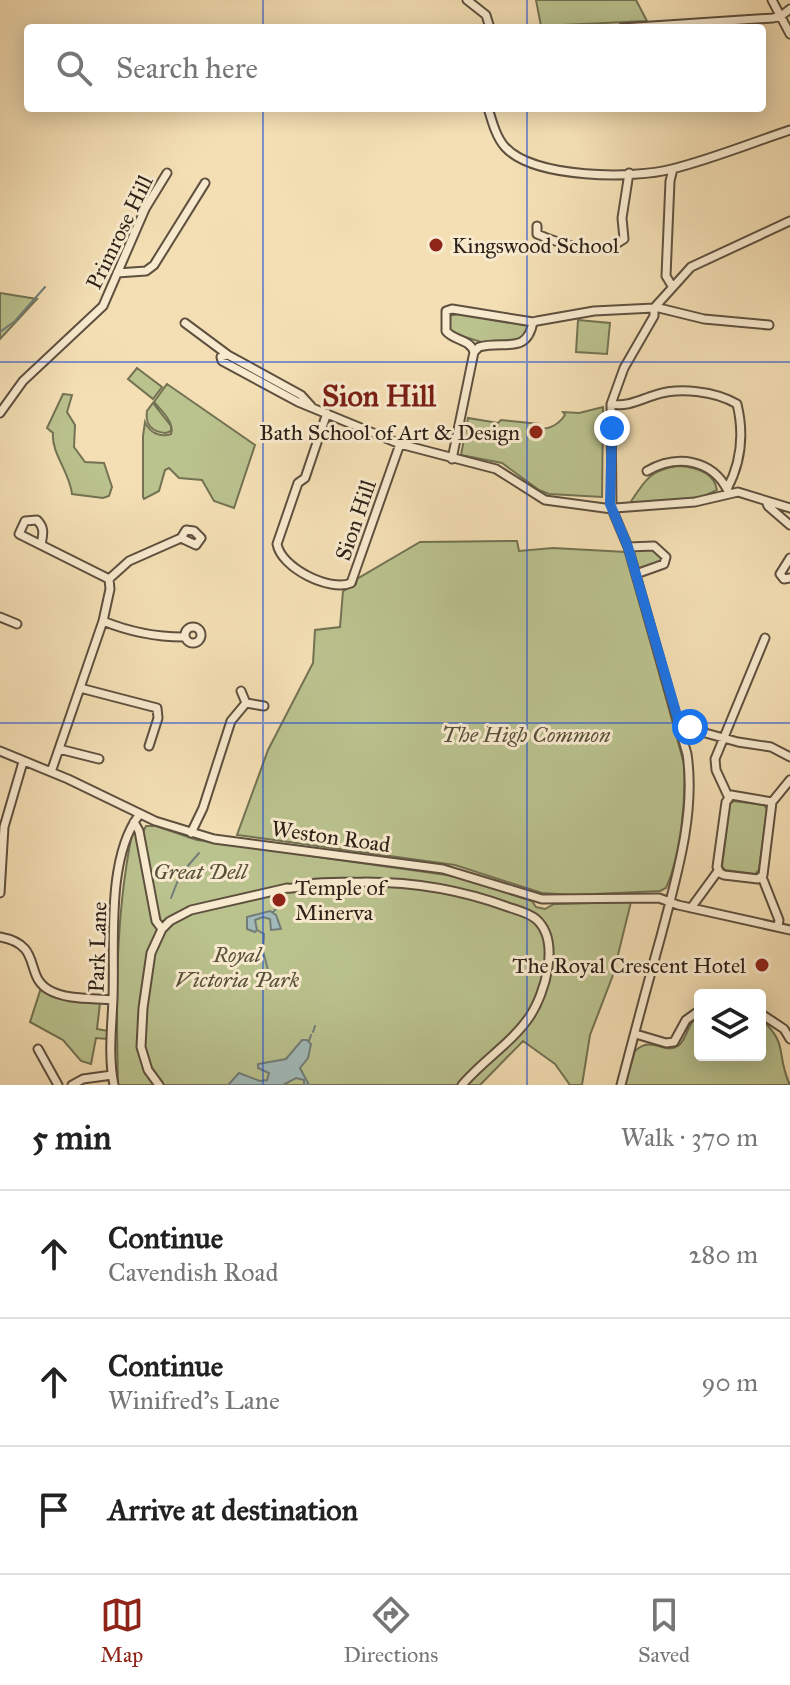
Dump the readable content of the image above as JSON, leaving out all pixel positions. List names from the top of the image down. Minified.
{"streets":{"street":["Primrose Hill","Sion Hill","Weston Road","Park Lane"]},"crossings":[["Weston Road","Park Lane"]],"districts":["Sion Hill"],"parks":["The High Common","Great Dell","Royal Victoria Park"],"places":["Kingswood School","Bath School of Art & Design","Temple of Minerva","The Royal Crescent Hotel"],"page":{"search":"Search here","heading":["5 min","Walk · 370 m"],"list":[["Continue","Cavendish Road","280 m"],["Continue","Winifred's Lane","90 m"],"Arrive at destination"],"nav":["Map","Directions","Saved"]}}
